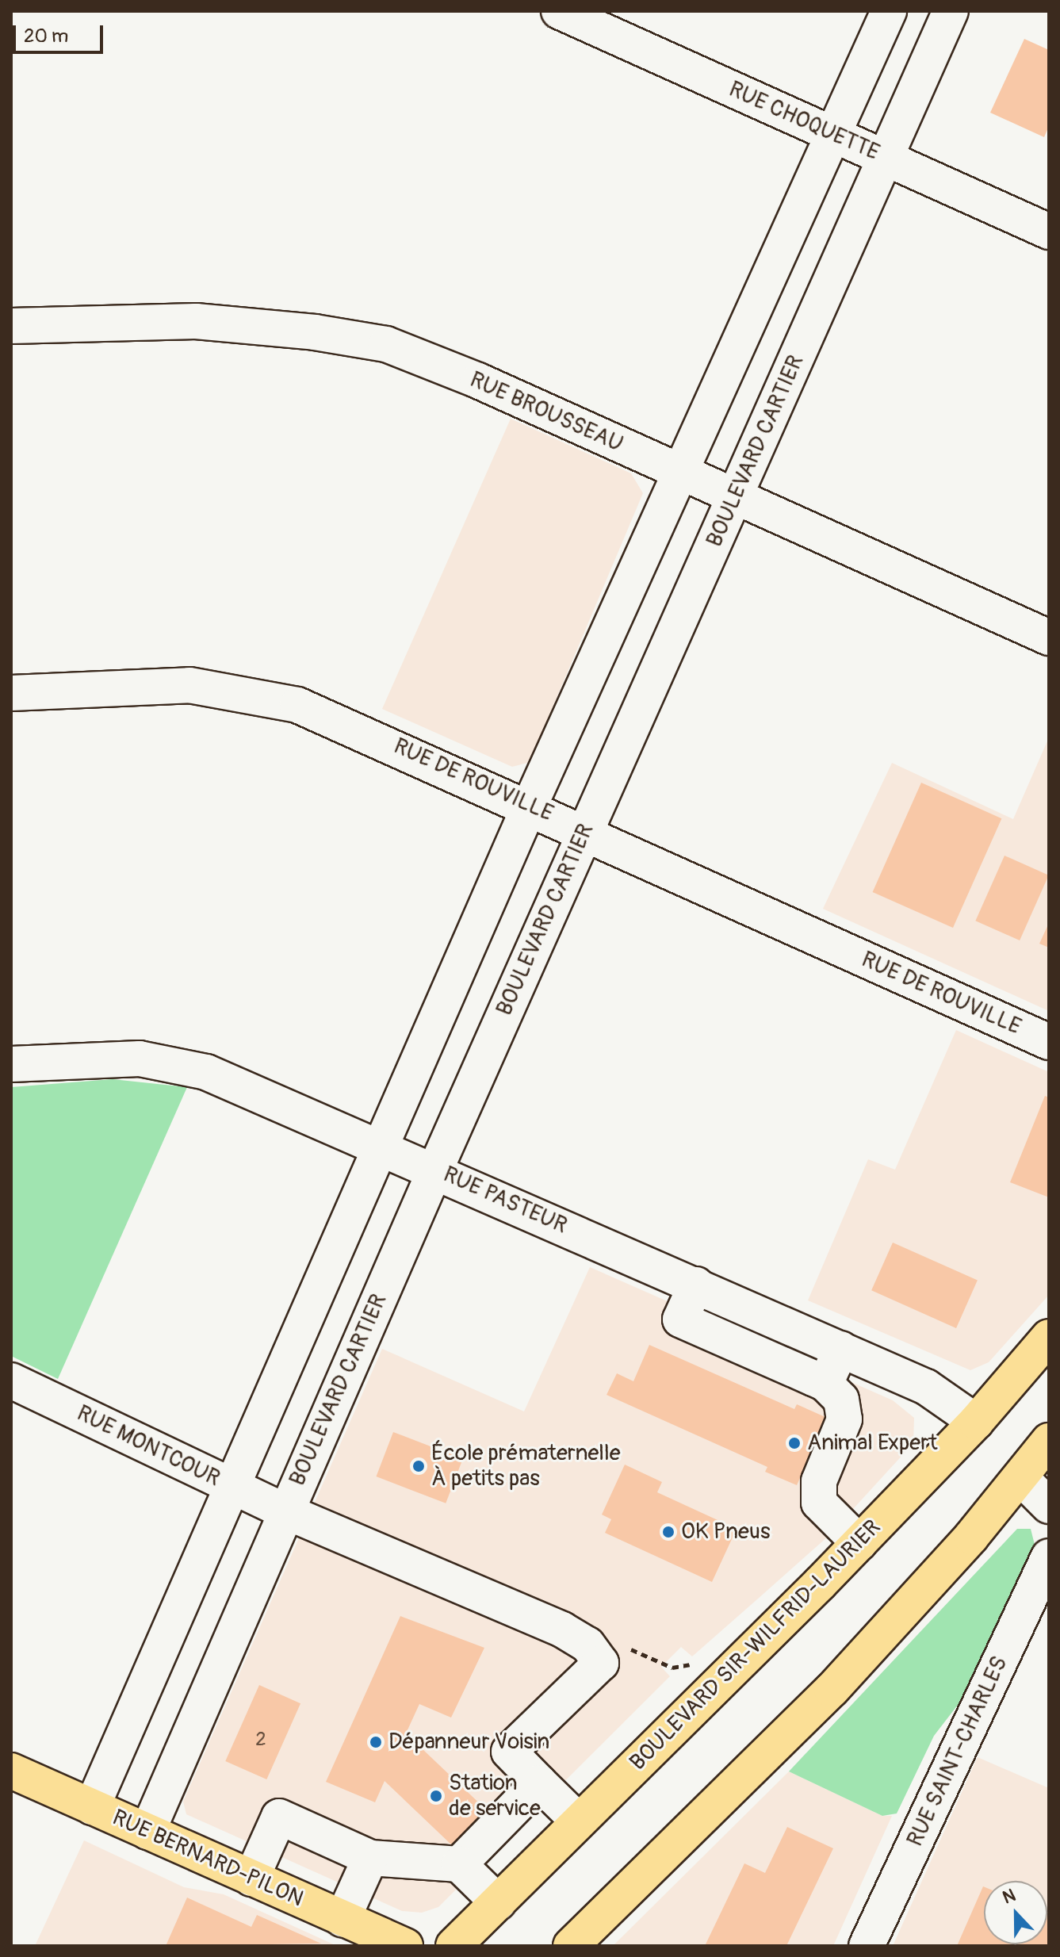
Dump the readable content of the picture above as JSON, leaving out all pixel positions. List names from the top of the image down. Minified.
{"streets":{"main road":["BOULEVARD SIR-WILFRID-LAURIER","RUE BERNARD-PILON"],"street":["RUE CHOQUETTE","RUE BROUSSEAU","BOULEVARD CARTIER","RUE DE ROUVILLE","RUE PASTEUR","RUE MONTCOUR","RUE SAINT-CHARLES"]},"crossings":[["RUE CHOQUETTE","BOULEVARD CARTIER"],["RUE BROUSSEAU","BOULEVARD CARTIER"],["BOULEVARD CARTIER","RUE DE ROUVILLE"],["BOULEVARD CARTIER","RUE PASTEUR"],["BOULEVARD CARTIER","RUE MONTCOUR"],["BOULEVARD CARTIER","RUE BERNARD-PILON"],["RUE PASTEUR","BOULEVARD SIR-WILFRID-LAURIER"]],"places":["Animal Expert","École prématernelle À petits pas","OK Pneus","Dépanneur Voisin","Station de service"],"house_numbers":["2"],"scale_bar":"20 m","north":"top"}
